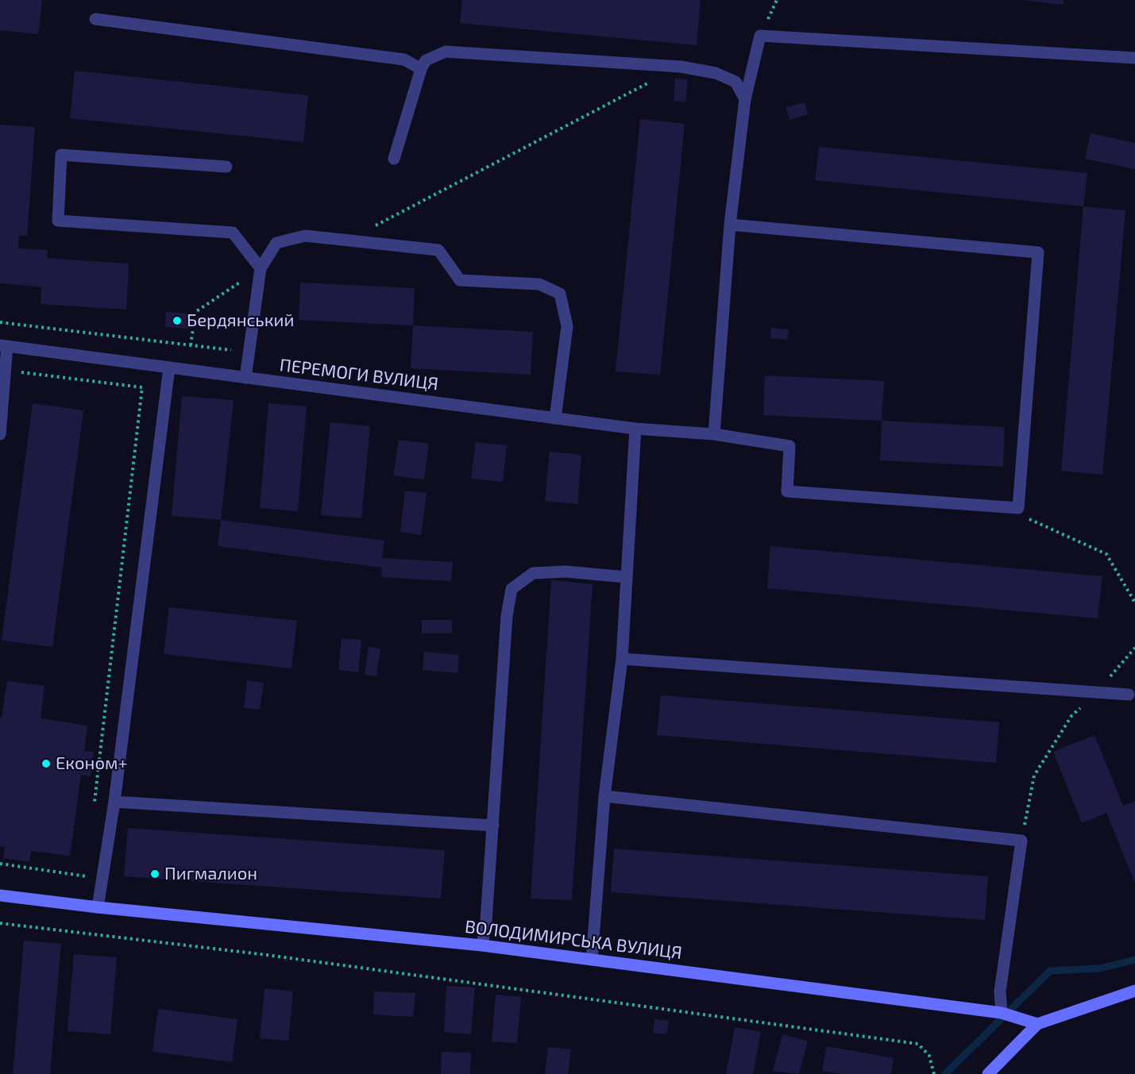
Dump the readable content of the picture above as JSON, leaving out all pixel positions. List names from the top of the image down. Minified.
{"streets":{"street":["ПЕРЕМОГИ ВУЛИЦЯ","ВОЛОДИМИРСЬКА ВУЛИЦЯ"]},"places":["Бердянський","Економ+","Пигмалион"]}
